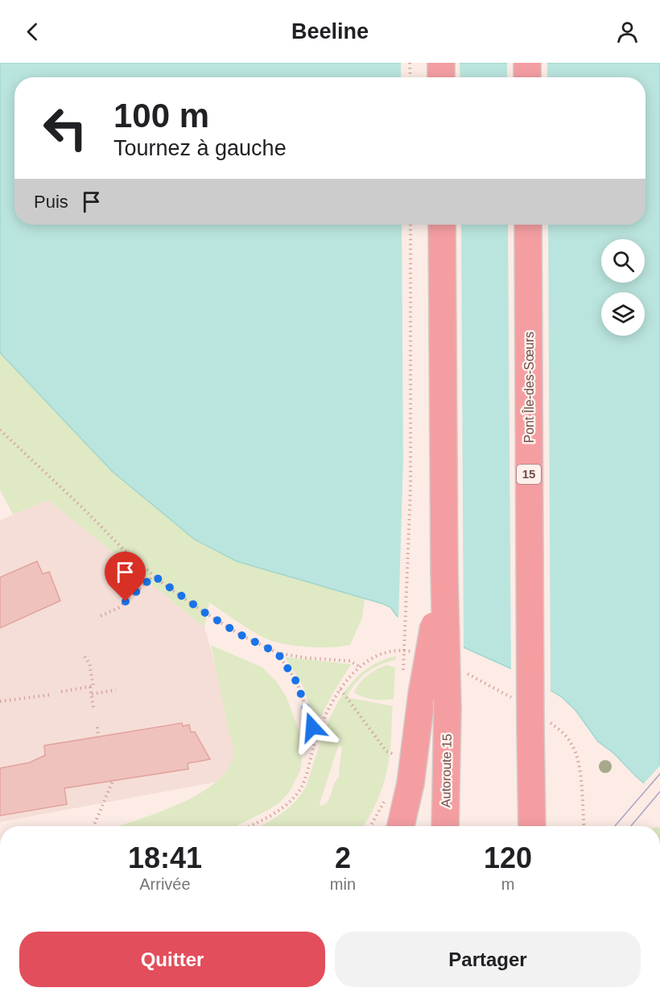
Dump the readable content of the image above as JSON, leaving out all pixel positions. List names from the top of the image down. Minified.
{"streets":{"highway":["Pont Île-des-Sœurs","15","Autoroute 15"]},"crossings":[["Pont Île-des-Sœurs","15"]],"page":{"header":"Beeline","turn":["100 m","Tournez à gauche"],"then":"Puis","eta":["18:41","Arrivée","2","min","120","m"],"buttons":["Quitter","Partager"]}}
